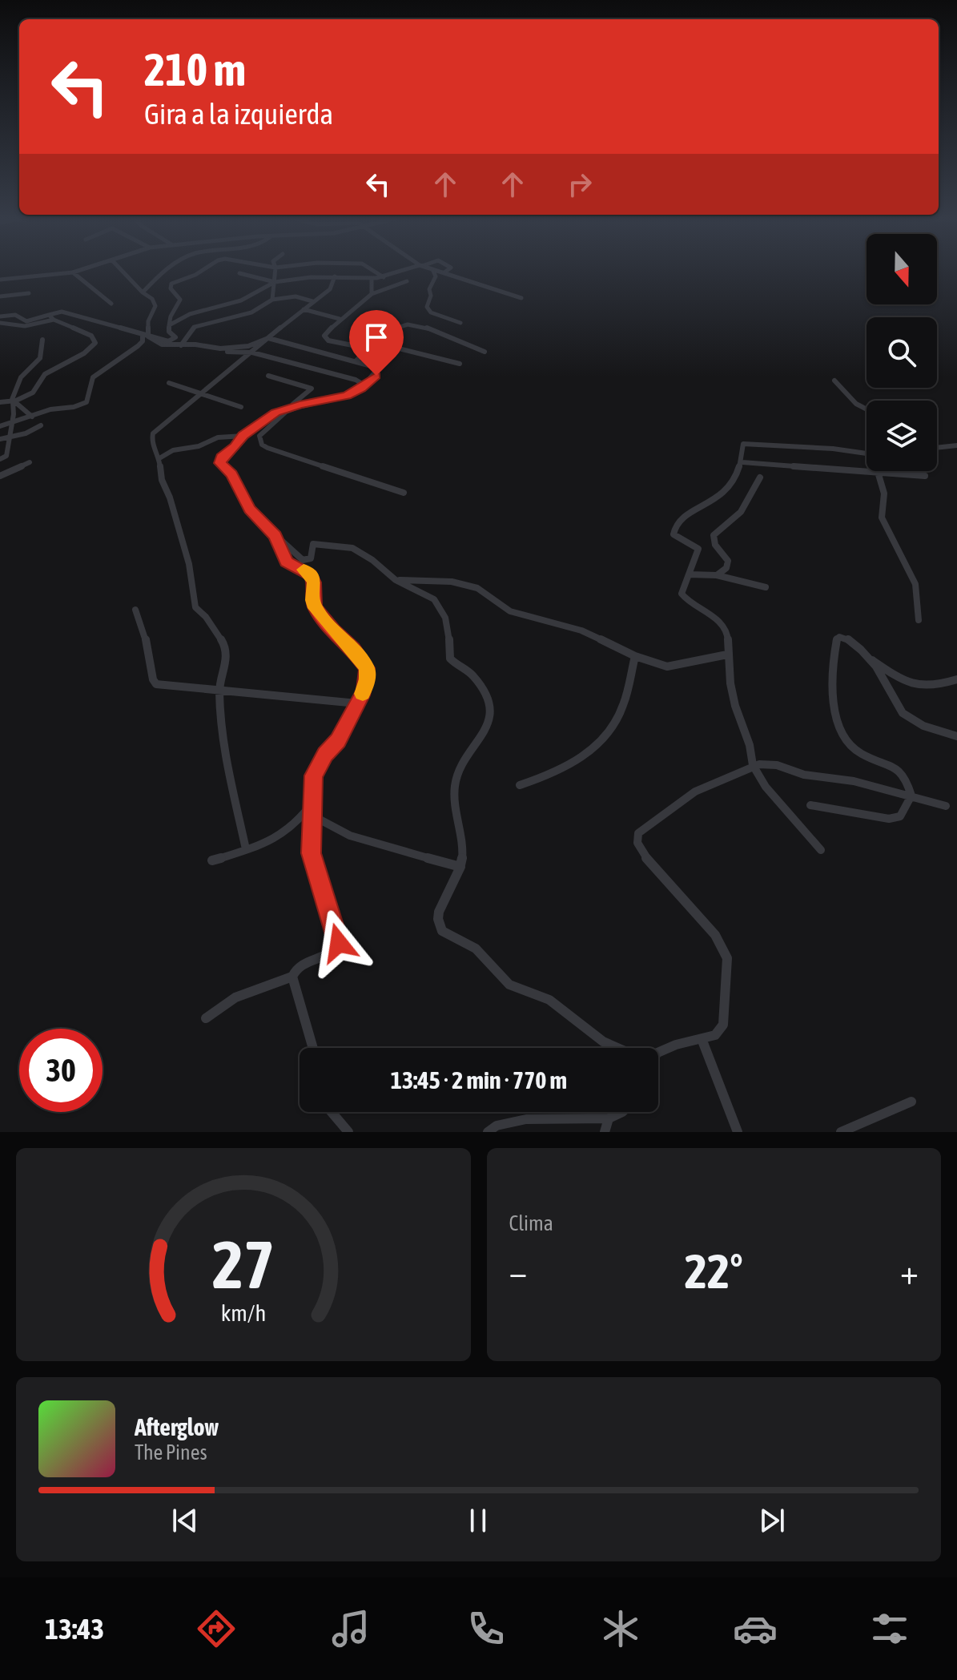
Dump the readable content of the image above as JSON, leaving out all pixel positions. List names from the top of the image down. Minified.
{"north":"bottom","page":{"turn":["210 m","Gira a la izquierda"],"limit":"30","trip":"13:45 · 2 min · 770 m","tile":"Clima","heat":["−","22°","+"],"song":["Afterglow","The Pines"],"tabs":"13:43","gauge":["27","km/h"]}}
